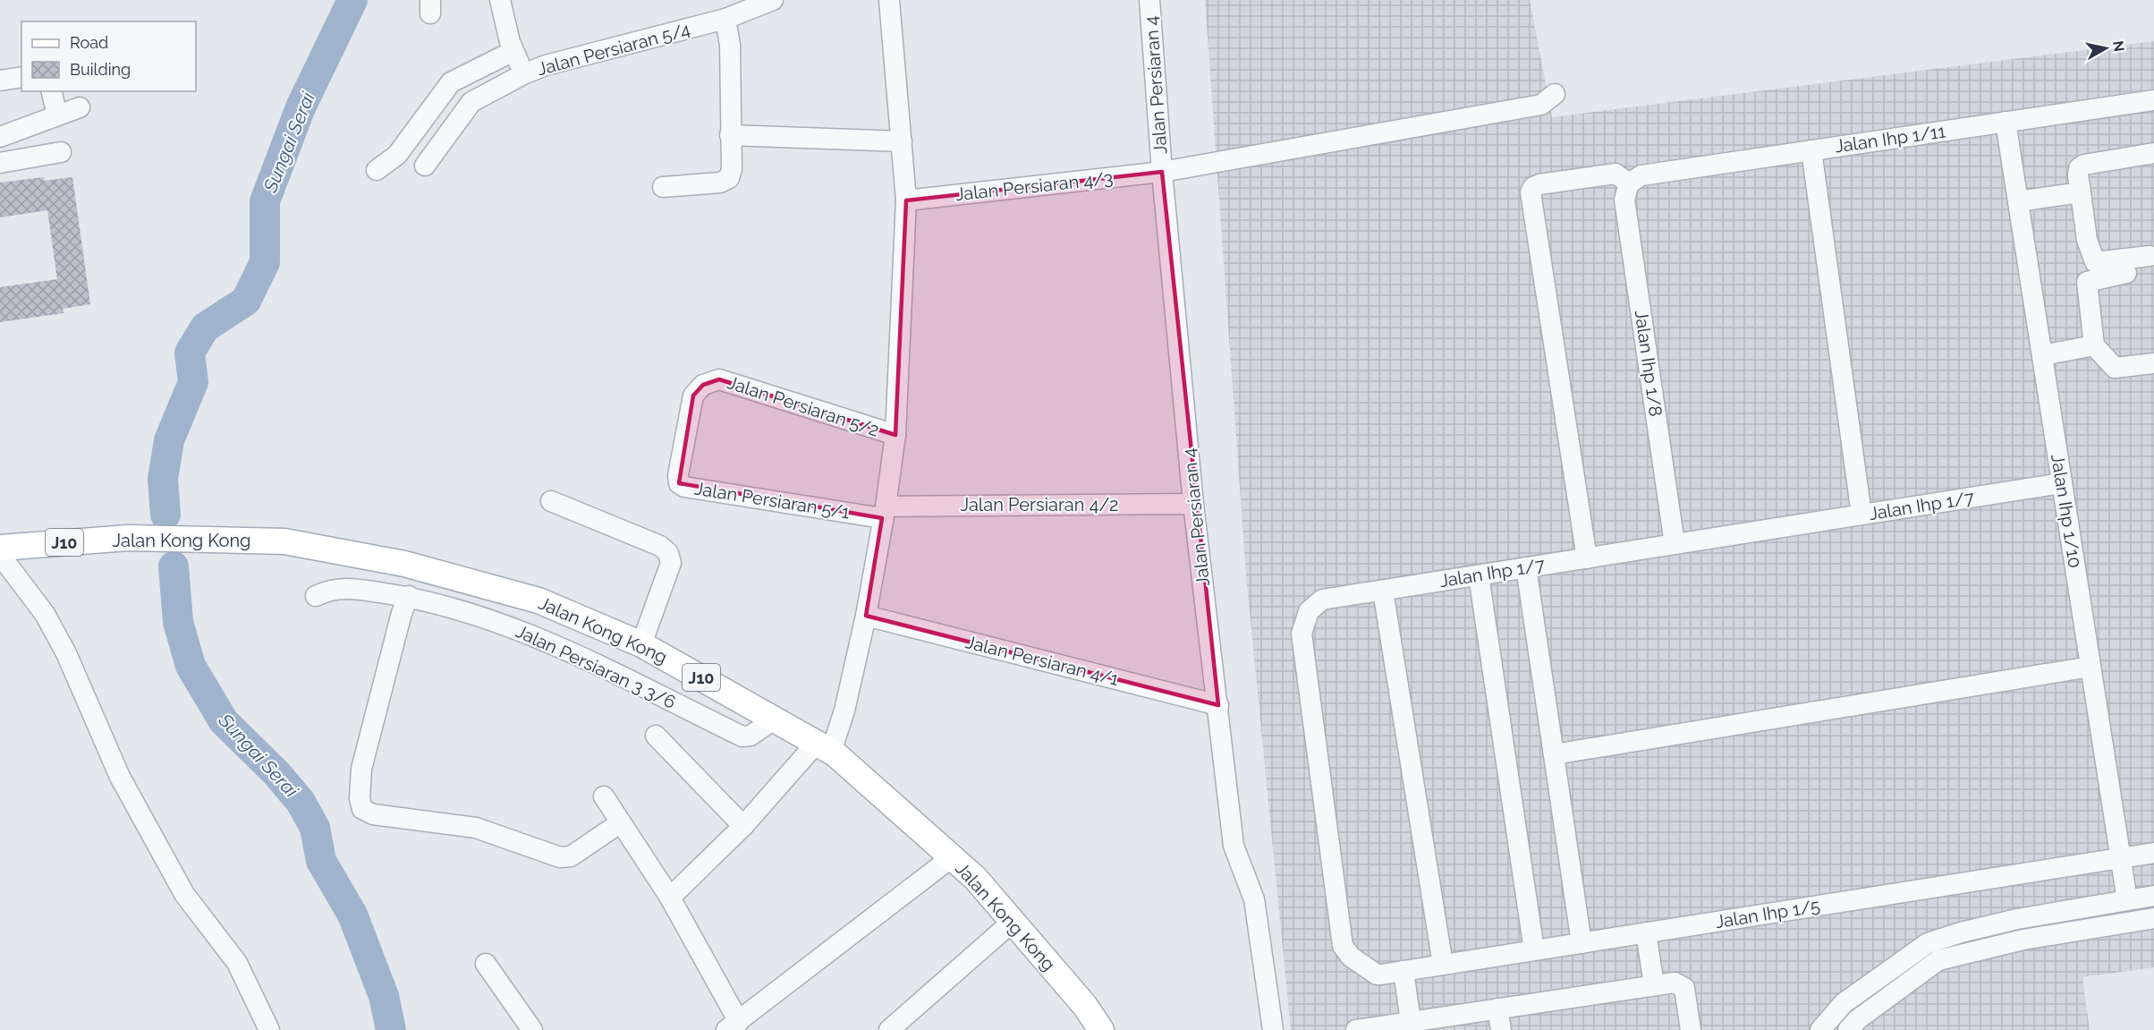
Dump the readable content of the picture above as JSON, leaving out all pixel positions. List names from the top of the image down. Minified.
{"streets":{"main road":["Jalan Kong Kong","J10"],"street":["Jalan Persiaran 5/4","Jalan Persiaran 4","Jalan Ihp 1/11","Jalan Persiaran 4/3","Jalan Ihp 1/8","Jalan Persiaran 5/2","Jalan Persiaran 5/1","Jalan Persiaran 4/2","Jalan Ihp 1/7","Jalan Ihp 1/10","Jalan Persiaran 4/1","Jalan Persiaran 3 3/6","Jalan Ihp 1/5"]},"crossings":[["Jalan Persiaran 4","Jalan Persiaran 4/3"],["Jalan Persiaran 4","Jalan Persiaran 4/2"],["Jalan Persiaran 4","Jalan Persiaran 4/1"],["Jalan Ihp 1/11","Jalan Ihp 1/8"],["Jalan Ihp 1/11","Jalan Ihp 1/10"],["Jalan Ihp 1/8","Jalan Ihp 1/7"],["Jalan Persiaran 5/2","Jalan Persiaran 5/1"],["Jalan Persiaran 5/1","Jalan Persiaran 4/2"],["Jalan Ihp 1/7","Jalan Ihp 1/10"],["Jalan Ihp 1/7","Jalan Ihp 1/5"],["Jalan Ihp 1/10","Jalan Ihp 1/5"],["Jalan Kong Kong","Jalan Persiaran 3 3/6"]],"water":["Sungai Serai"],"legend":["Road","Building"],"north":"right"}
